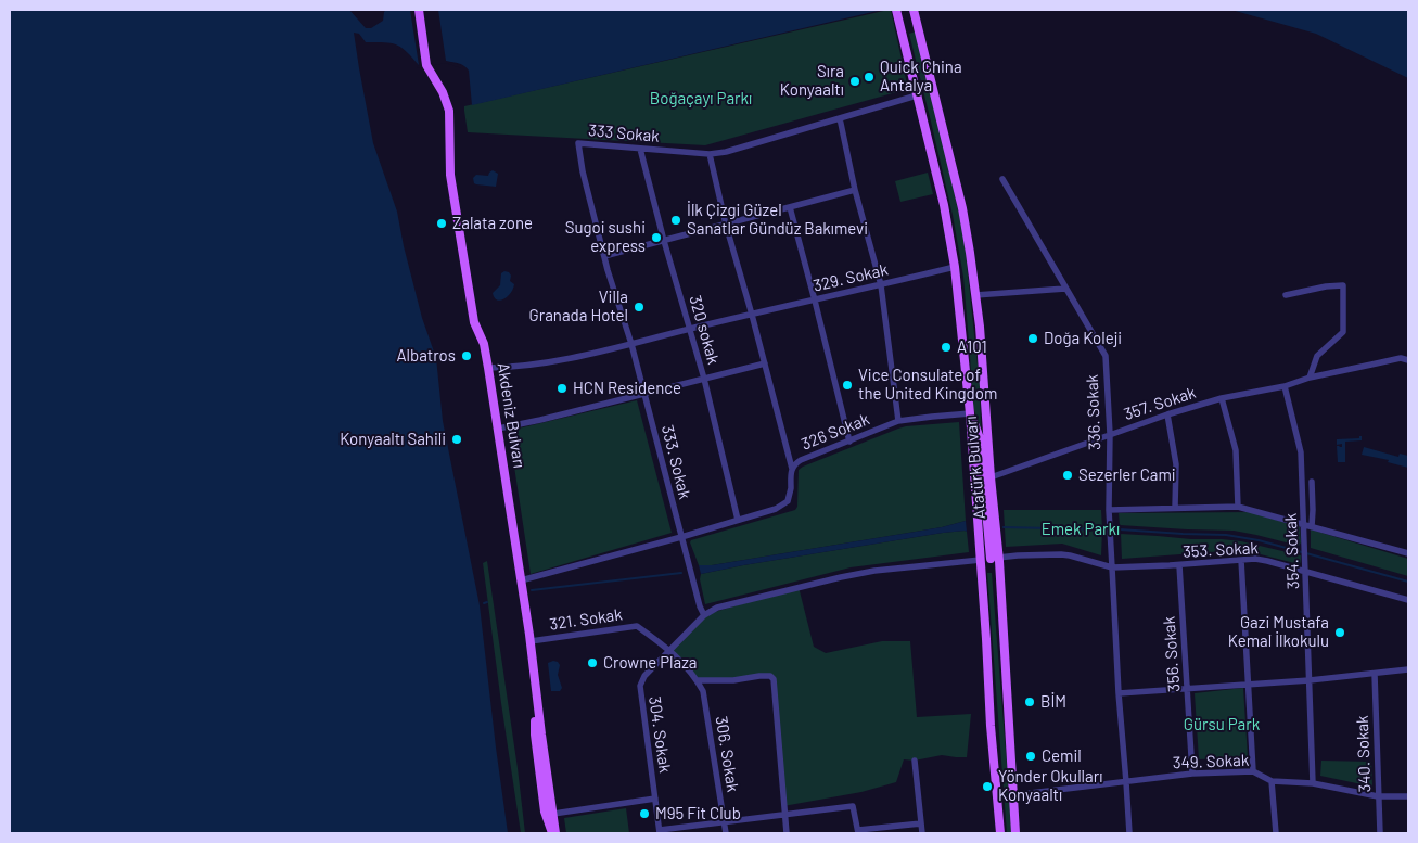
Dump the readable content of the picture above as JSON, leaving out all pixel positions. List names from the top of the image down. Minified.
{"streets":{"main road":["Akdeniz Bulvarı","Atatürk Bulvarı"],"street":["333 Sokak","329. Sokak","320 sokak","357. Sokak","336. Sokak","326 Sokak","333. Sokak","353. Sokak","354. Sokak","321. Sokak","356. Sokak","304. Sokak","306. Sokak","340. Sokak","349. Sokak"]},"crossings":[["333 Sokak","329. Sokak"],["333 Sokak","320 sokak"],["333 Sokak","333. Sokak"],["333 Sokak","Atatürk Bulvarı"],["329. Sokak","320 sokak"],["329. Sokak","Akdeniz Bulvarı"],["329. Sokak","Atatürk Bulvarı"],["320 sokak","326 Sokak"],["357. Sokak","336. Sokak"],["357. Sokak","Atatürk Bulvarı"],["357. Sokak","354. Sokak"],["336. Sokak","353. Sokak"],["336. Sokak","349. Sokak"],["Akdeniz Bulvarı","326 Sokak"],["Akdeniz Bulvarı","321. Sokak"],["326 Sokak","333. Sokak"],["326 Sokak","Atatürk Bulvarı"],["Atatürk Bulvarı","353. Sokak"],["Atatürk Bulvarı","349. Sokak"],["353. Sokak","354. Sokak"],["353. Sokak","356. Sokak"],["354. Sokak","349. Sokak"],["321. Sokak","304. Sokak"],["321. Sokak","306. Sokak"],["356. Sokak","349. Sokak"],["340. Sokak","349. Sokak"]],"parks":["Boğaçayı Parkı","Emek Parkı","Gürsu Park"],"places":["Quick China Antalya","Sıra Konyaaltı","İlk Çizgi Güzel Sanatlar Gündüz Bakımevi","Zalata zone","Sugoi sushi express","Villa Granada Hotel","Doğa Koleji","A101","Albatros","Vice Consulate of the United Kingdom","HCN Residence","Konyaaltı Sahili","Sezerler Cami","Gazi Mustafa Kemal İlkokulu","Crowne Plaza","BİM","Cemil","Yönder Okulları Konyaaltı","M95 Fit Club"]}
